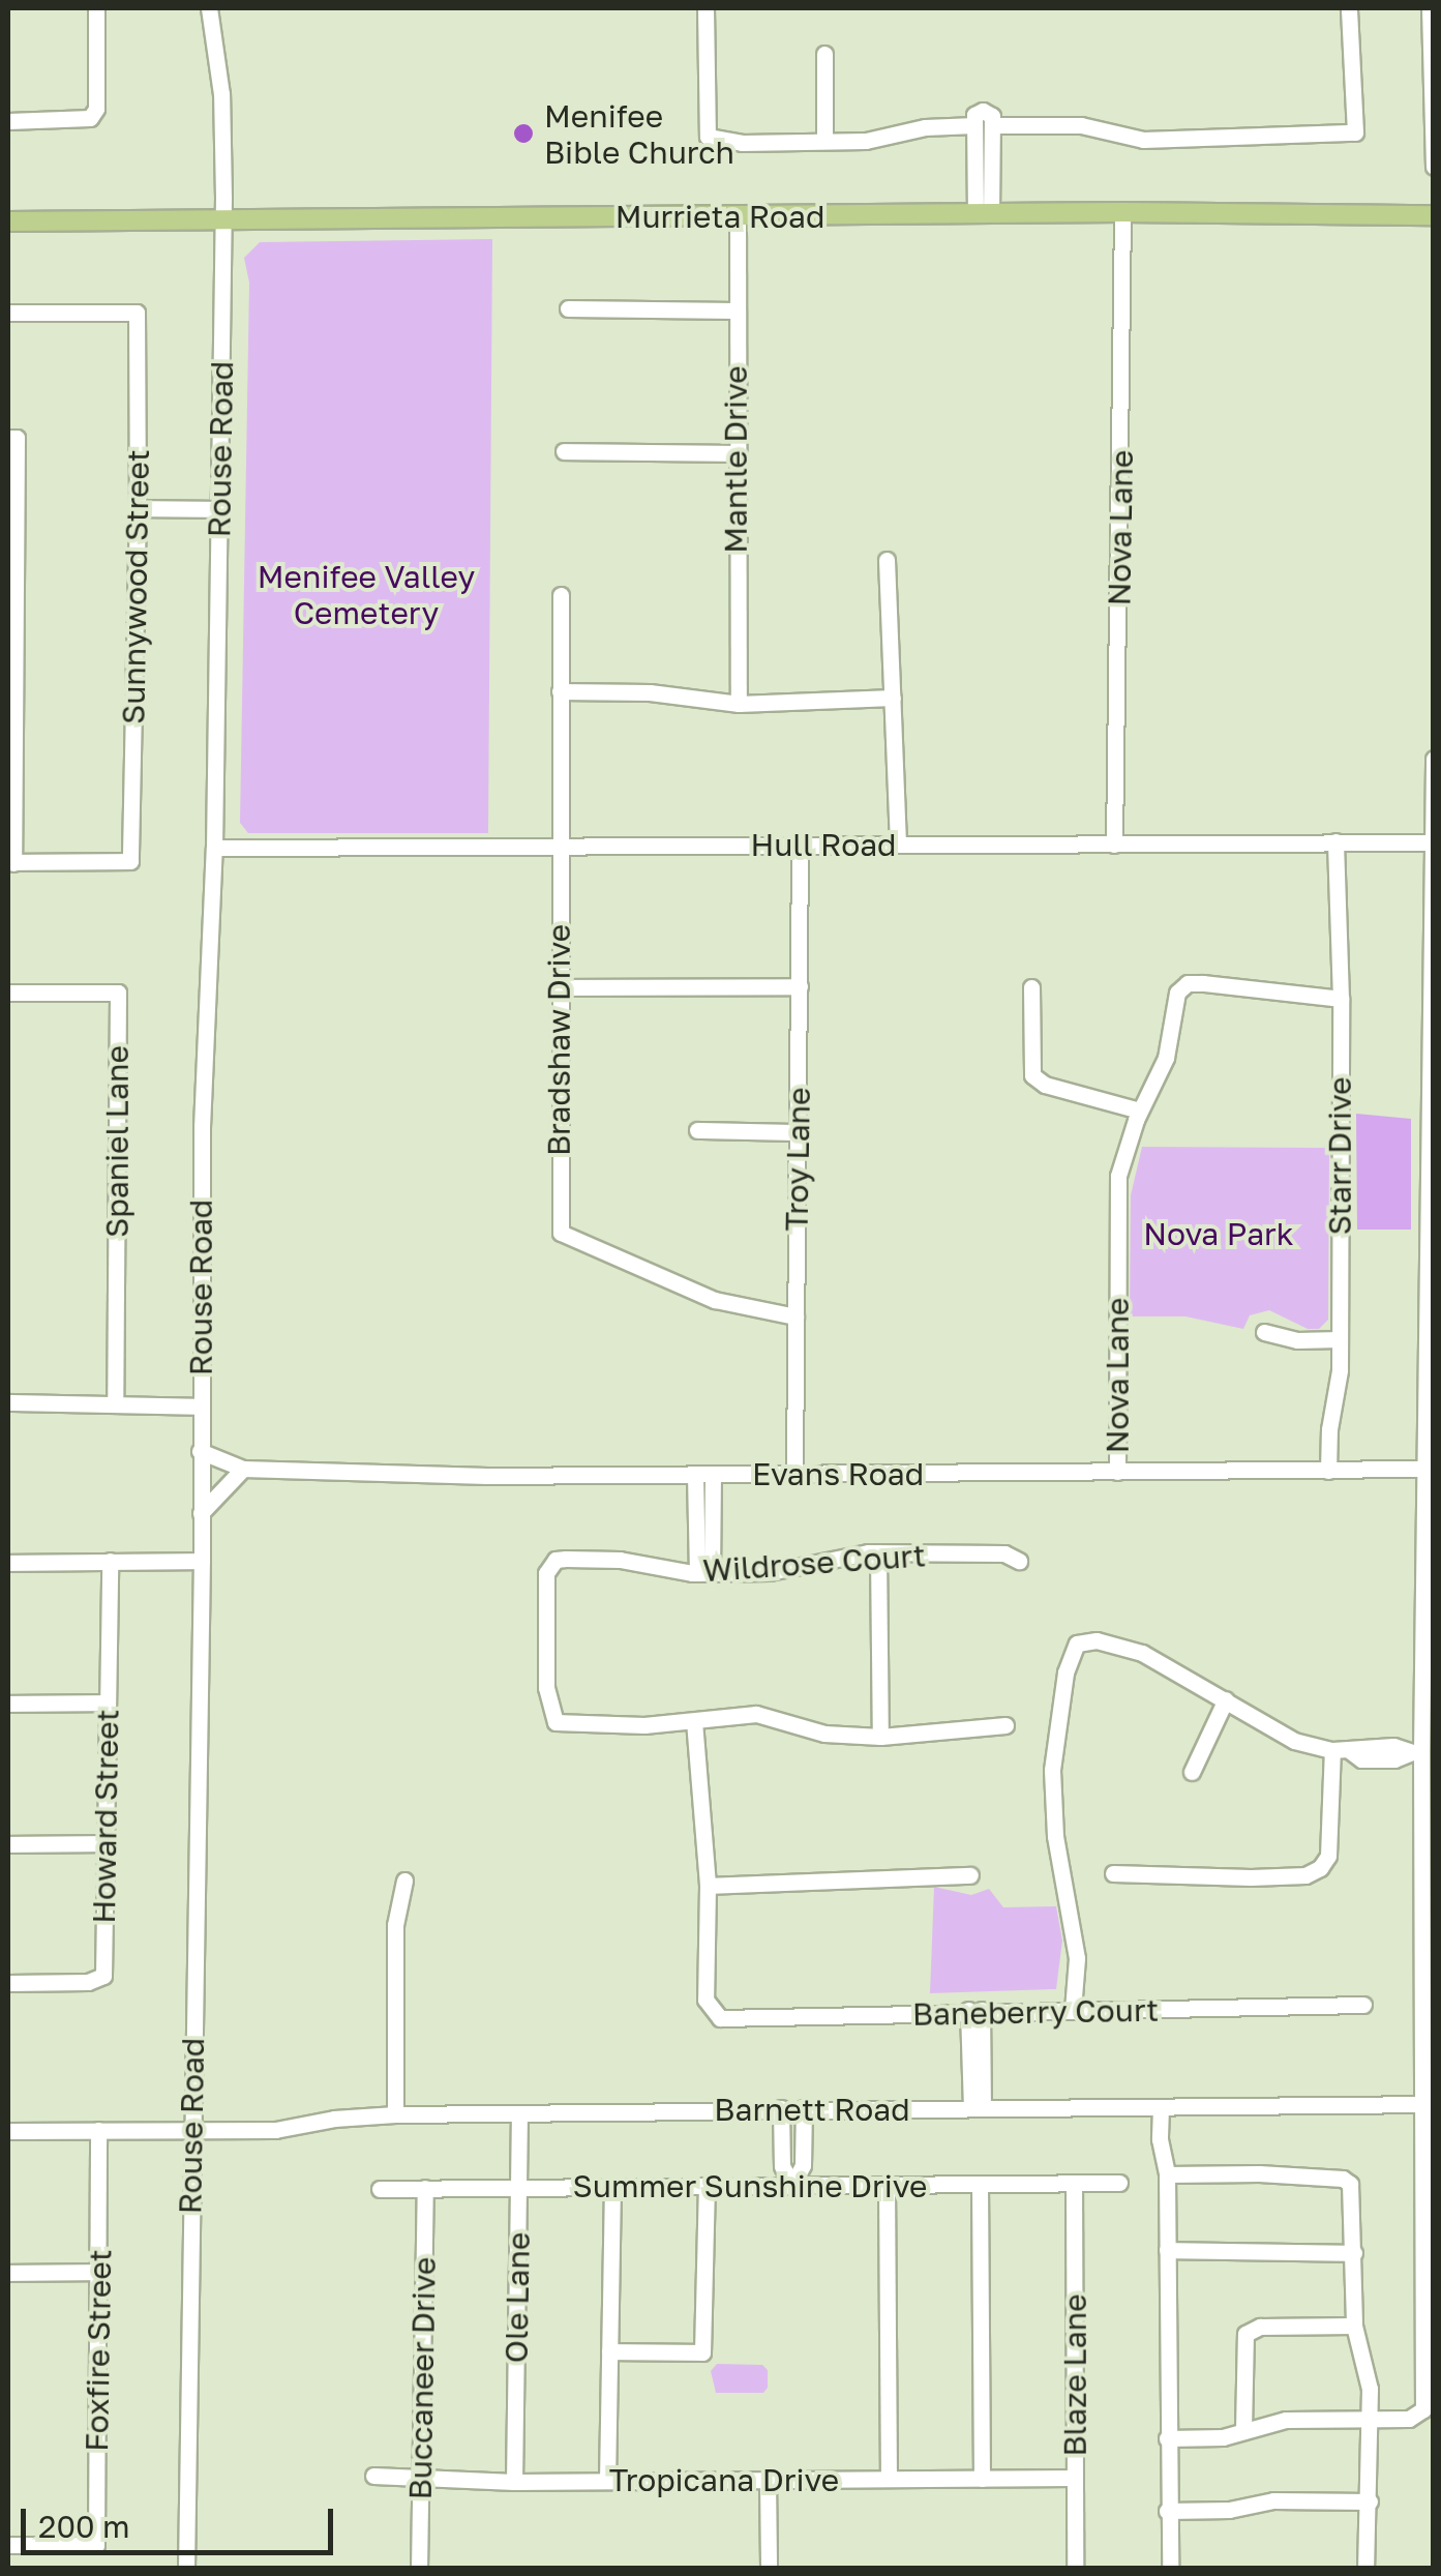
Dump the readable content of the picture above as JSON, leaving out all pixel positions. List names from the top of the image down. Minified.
{"streets":{"main road":["Murrieta Road"],"street":["Rouse Road","Mantle Drive","Nova Lane","Sunnywood Street","Hull Road","Bradshaw Drive","Spaniel Lane","Starr Drive","Troy Lane","Evans Road","Wildrose Court","Howard Street","Baneberry Court","Barnett Road","Summer Sunshine Drive","Ole Lane","Foxfire Street","Blaze Lane","Buccaneer Drive","Tropicana Drive"]},"crossings":[["Murrieta Road","Rouse Road"],["Murrieta Road","Mantle Drive"],["Murrieta Road","Nova Lane"],["Rouse Road","Hull Road"],["Rouse Road","Evans Road"],["Rouse Road","Barnett Road"],["Nova Lane","Hull Road"],["Nova Lane","Starr Drive"],["Nova Lane","Evans Road"],["Hull Road","Bradshaw Drive"],["Hull Road","Starr Drive"],["Hull Road","Troy Lane"],["Bradshaw Drive","Troy Lane"],["Starr Drive","Evans Road"],["Troy Lane","Evans Road"],["Barnett Road","Ole Lane"],["Barnett Road","Foxfire Street"],["Summer Sunshine Drive","Ole Lane"],["Summer Sunshine Drive","Blaze Lane"],["Summer Sunshine Drive","Buccaneer Drive"],["Ole Lane","Tropicana Drive"],["Blaze Lane","Tropicana Drive"],["Buccaneer Drive","Tropicana Drive"]],"parks":["Menifee Valley Cemetery","Nova Park"],"places":["Menifee Bible Church"],"scale_bar":"200 m"}
